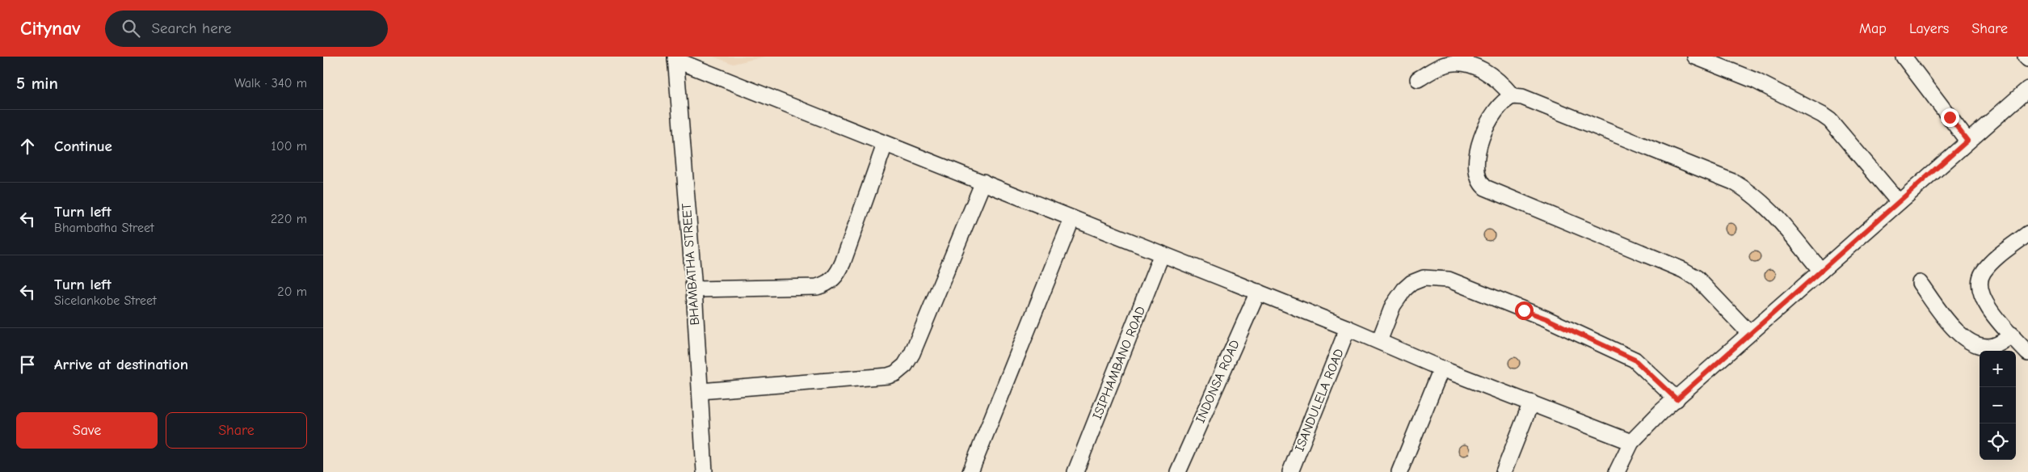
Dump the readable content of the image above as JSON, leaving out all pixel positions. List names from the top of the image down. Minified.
{"streets":{"street":["BHAMBATHA STREET","ISIPHAMBANO ROAD","INDONSA ROAD","ISANDULELA ROAD"]},"page":{"header":"Citynav","search":"Search here","nav":["Map","Layers","Share"],"heading":["5 min","Walk · 340 m"],"list":[["Continue","100 m"],["Turn left","Bhambatha Street","220 m"],["Turn left","Sicelankobe Street","20 m"],"Arrive at destination"],"map_buttons":["+","−"],"buttons":["Save","Share"]}}
